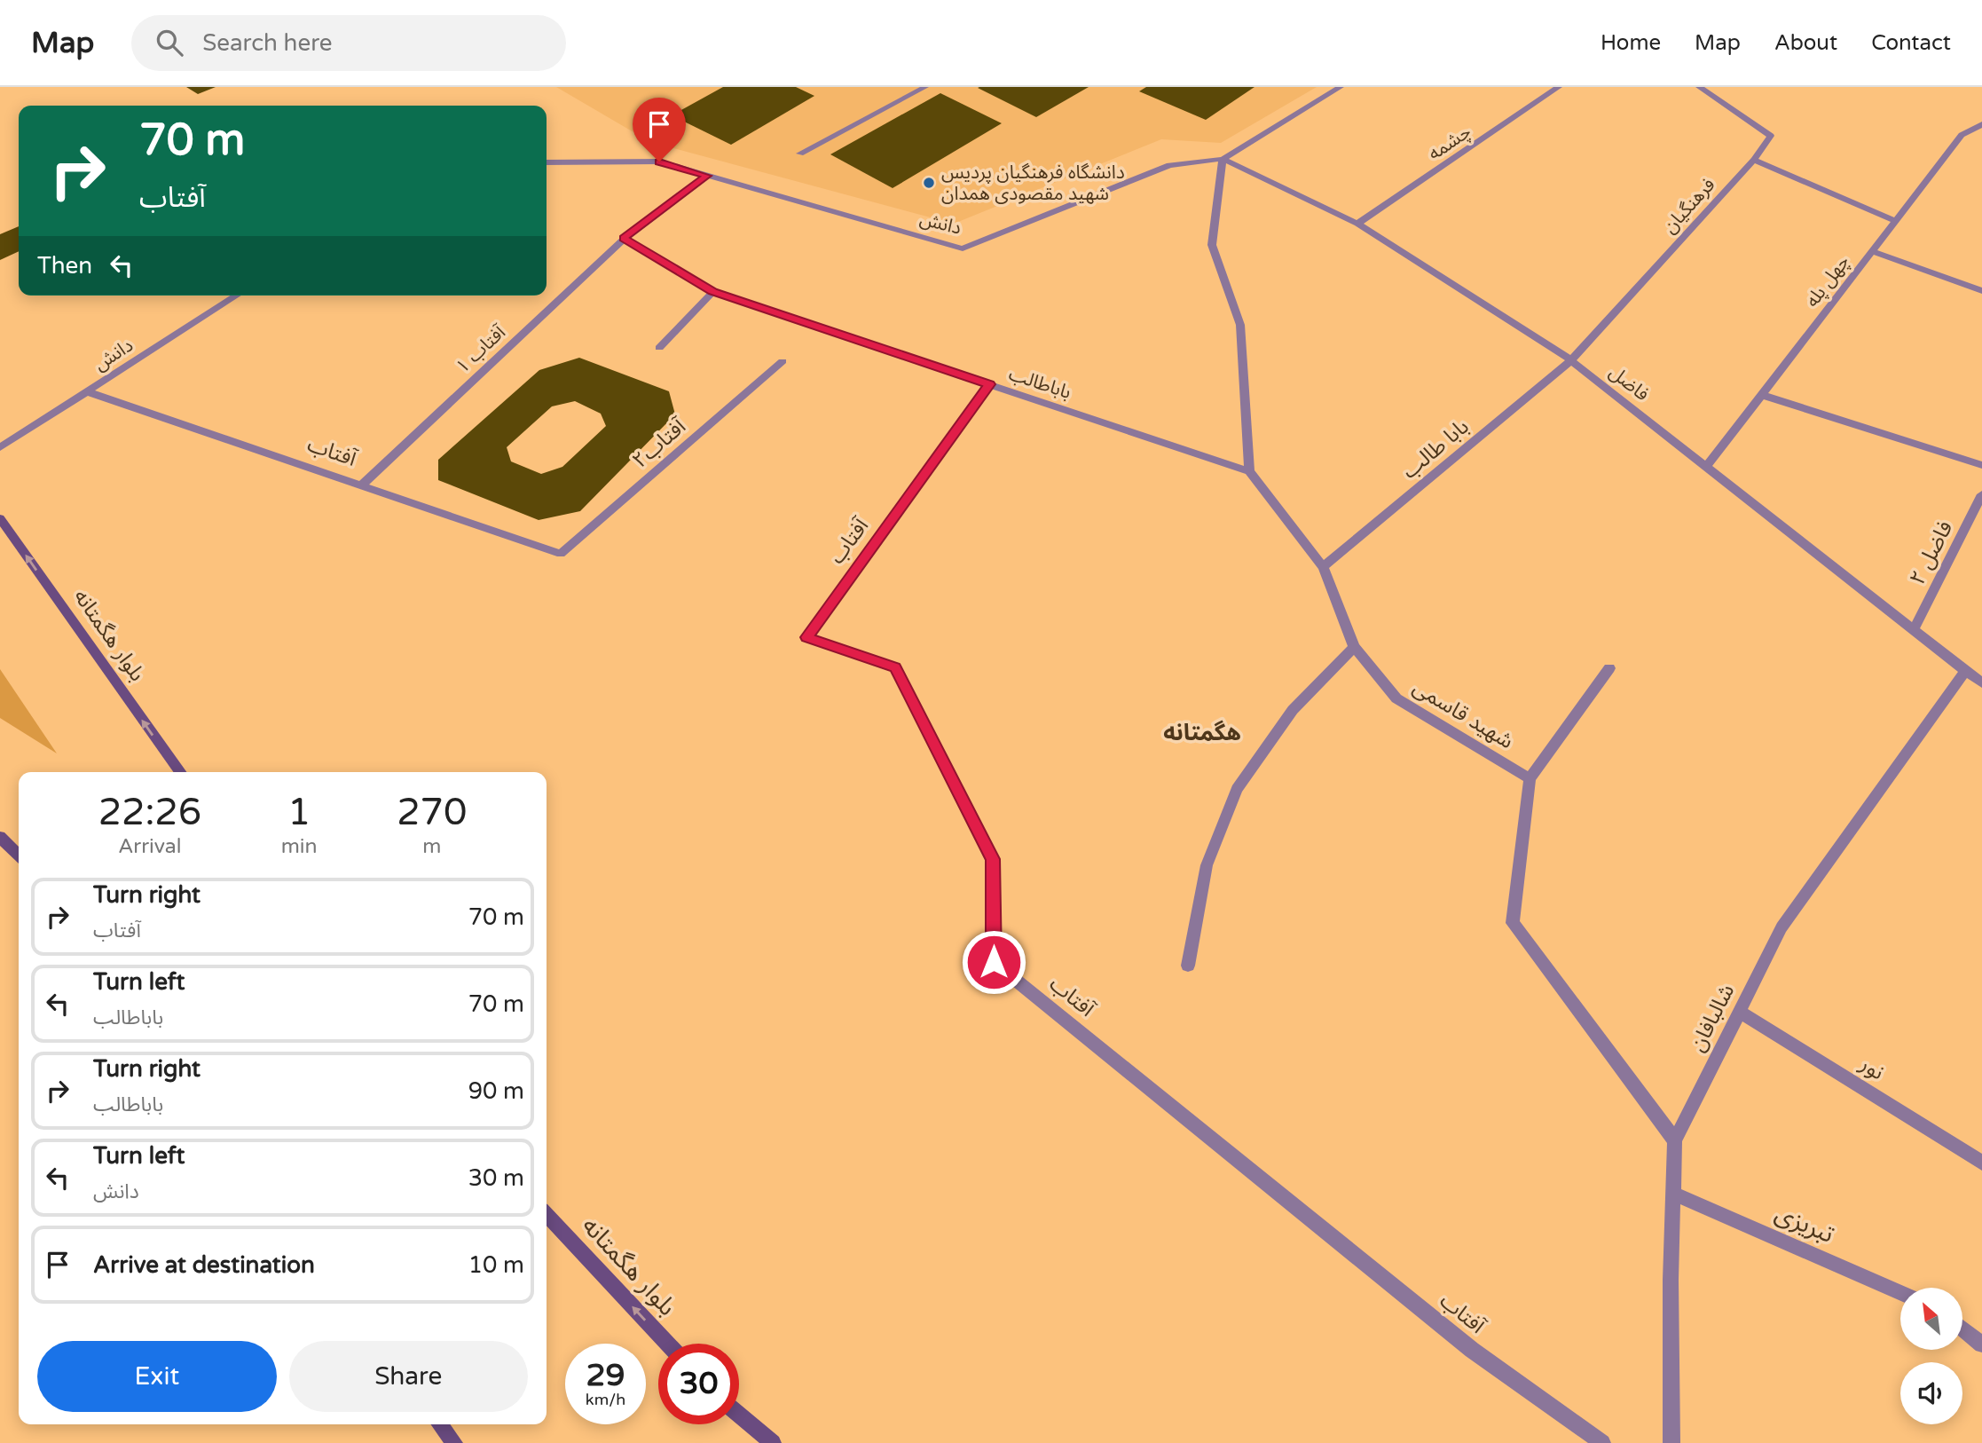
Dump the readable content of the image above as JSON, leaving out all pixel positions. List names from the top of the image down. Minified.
{"streets":{"main road":["بلوار هگمتانه"],"street":["چشمه","فرهنگیان","دانش","چهل پله","آفتاب ۱","باباطالب","فاضل","آفتاب۲","بابا طالب","آفتاب","فاضل ۲","شهید قاسمی","شالبافان","نور","تبریزی"]},"crossings":[["چشمه","فاضل"],["فرهنگیان","فاضل"],["فرهنگیان","بابا طالب"],["دانش","فاضل"],["دانش","آفتاب"],["چهل پله","فاضل"],["آفتاب ۱","باباطالب"],["آفتاب ۱","آفتاب"],["باباطالب","آفتاب"],["باباطالب","شهید قاسمی"],["فاضل","بابا طالب"],["فاضل","فاضل ۲"],["فاضل","شالبافان"],["آفتاب۲","آفتاب"],["بابا طالب","شهید قاسمی"],["شالبافان","نور"],["شالبافان","تبریزی"]],"one_way":["بلوار هگمتانه"],"districts":["هگمتانه"],"places":["دانشگاه فرهنگیان پردیس شهید مقصودی همدان"],"north":"top left","page":{"header":"Map","search":"Search here","nav":["Home","Map","About","Contact"],"turn":["70 m","آفتاب"],"then":"Then","eta":["22:26","Arrival","1","min","270","m"],"list":[{"name":"Turn right","note":"آفتاب","value":"70 m"},{"name":"Turn left","note":"باباطالب","value":"70 m"},{"name":"Turn right","note":"باباطالب","value":"90 m"},{"name":"Turn left","note":"دانش","value":"30 m"},{"name":"Arrive at destination","value":"10 m"}],"buttons":["Exit","Share"],"speed":"29 km/h","limit":"30"}}
